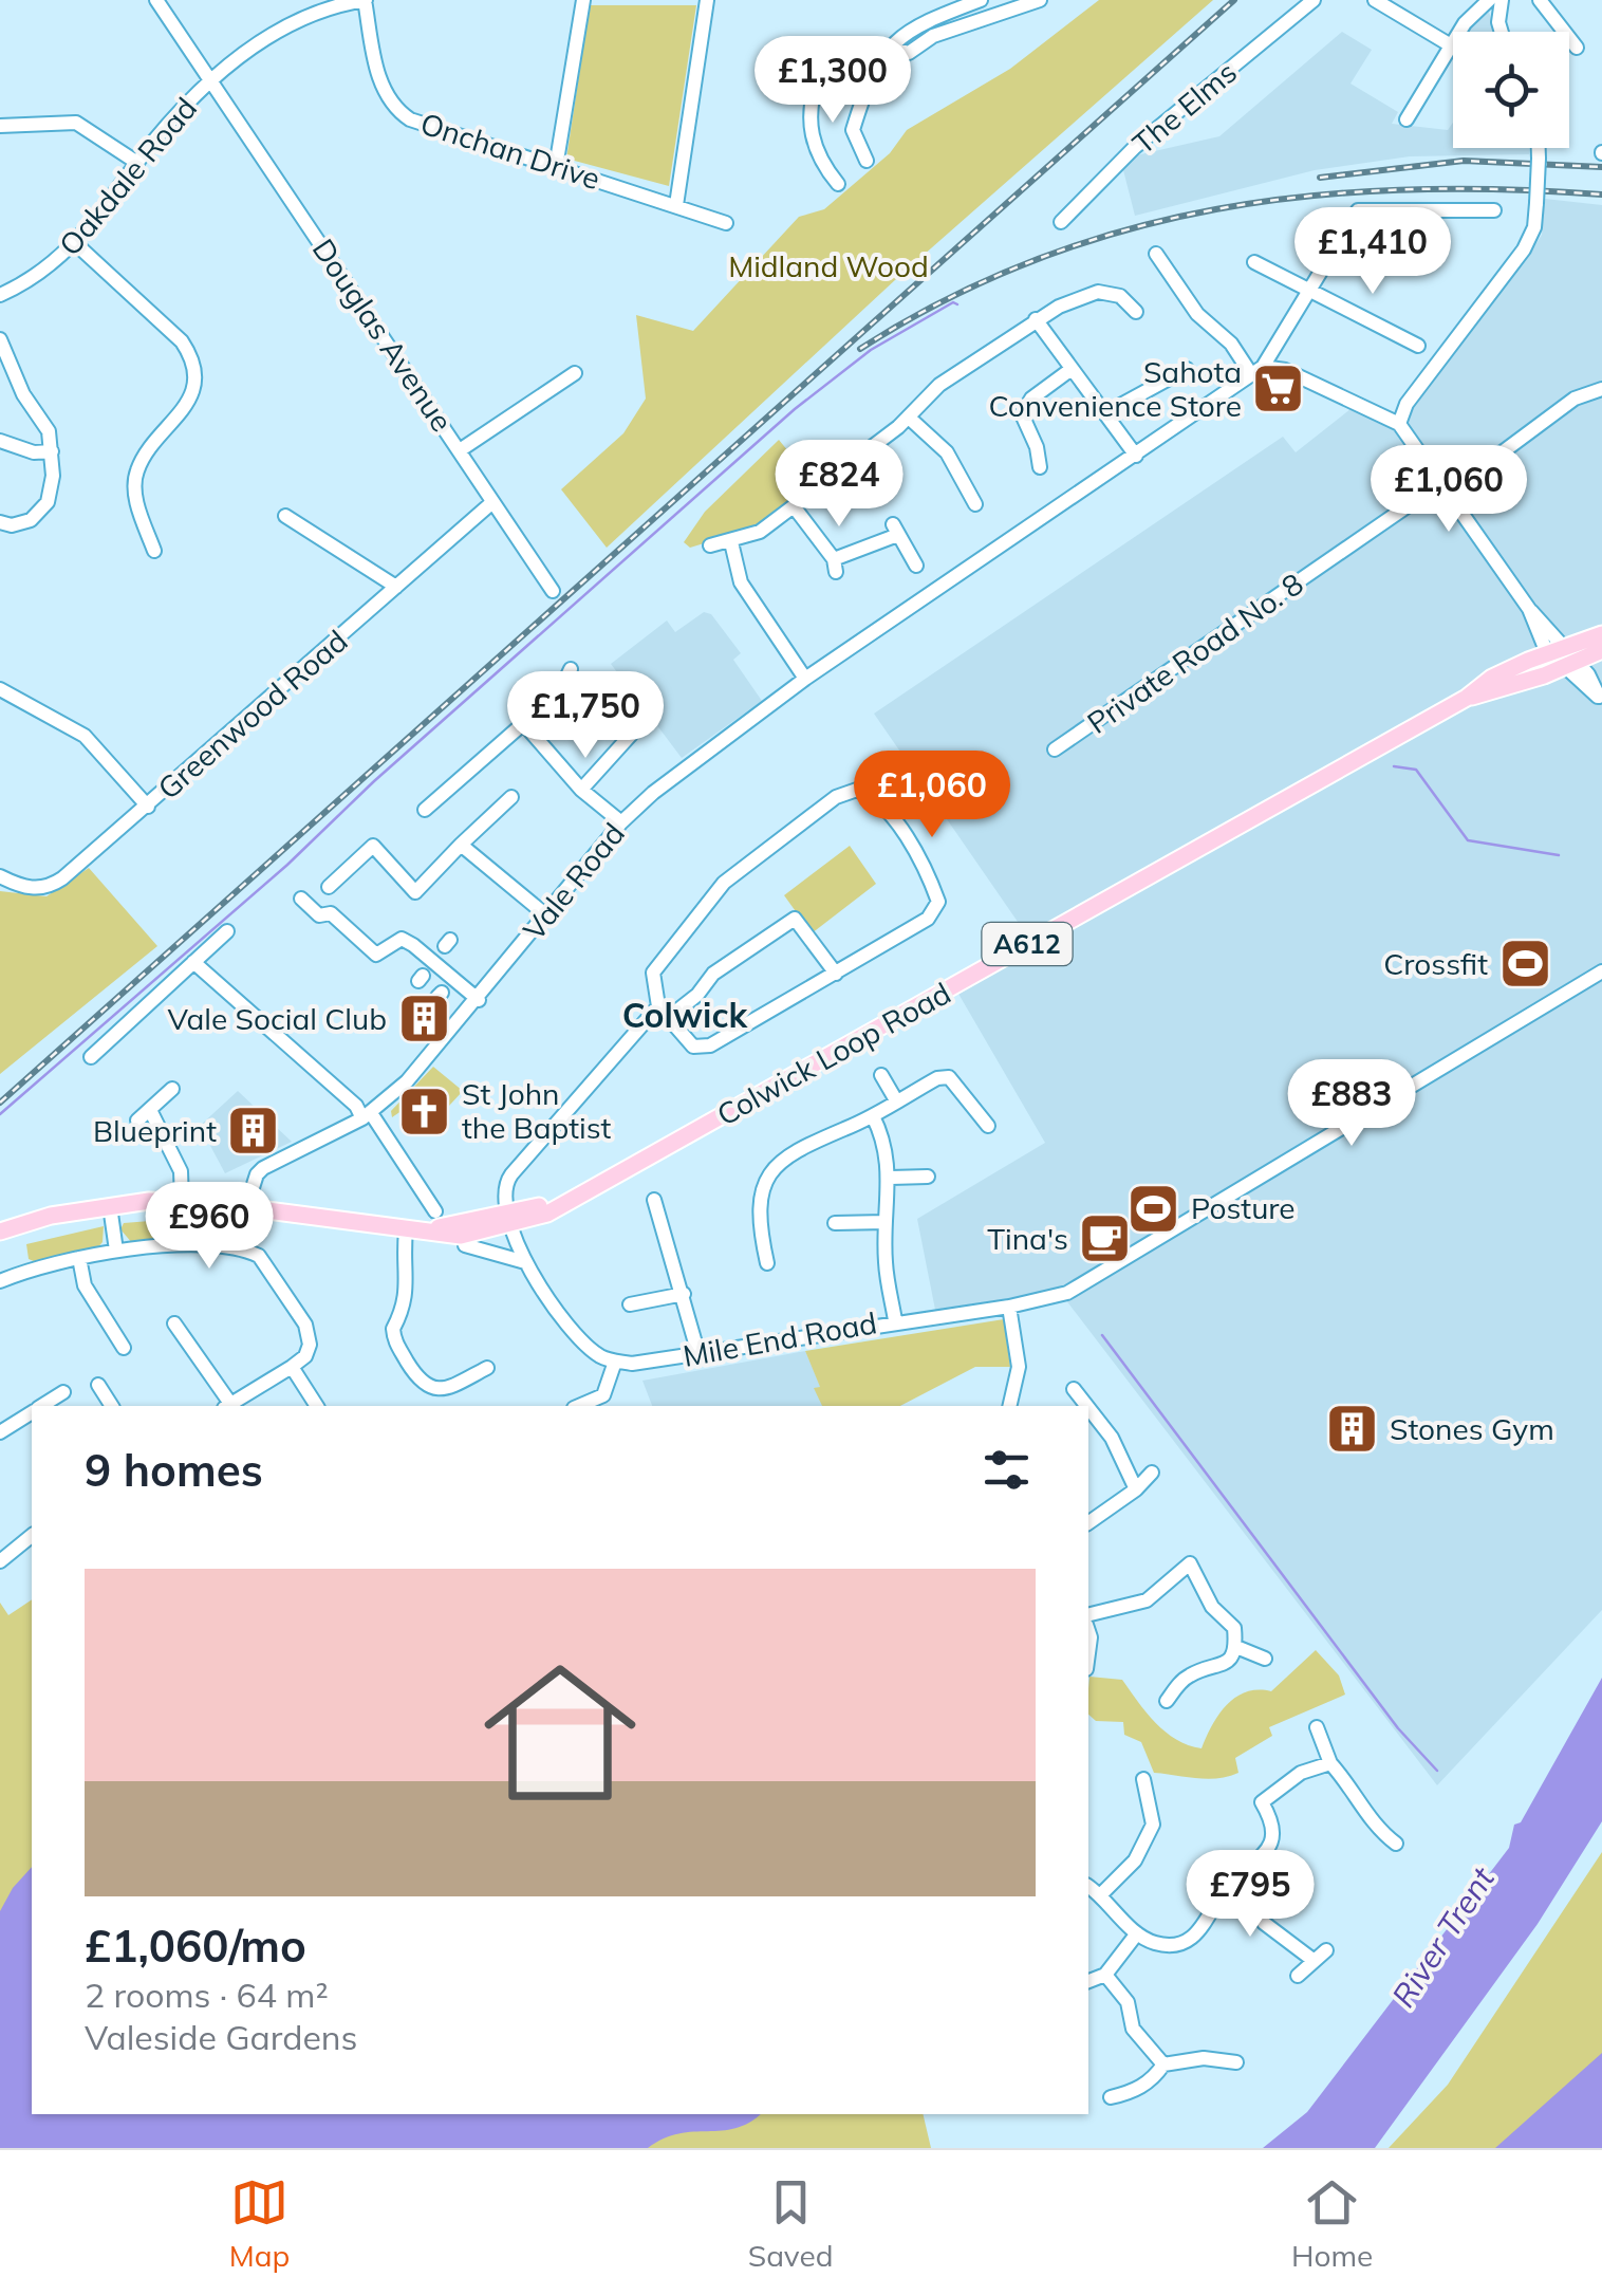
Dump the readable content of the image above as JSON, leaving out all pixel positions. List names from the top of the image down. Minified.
{"streets":{"main road":["A612","Colwick Loop Road"],"street":["The Elms","Onchan Drive","Oakdale Road","Douglas Avenue","Private Road No. 8","Greenwood Road","Vale Road","Mile End Road"]},"crossings":[["Onchan Drive","Oakdale Road"],["Oakdale Road","Douglas Avenue"],["Douglas Avenue","Greenwood Road"],["Vale Road","A612"],["A612","Colwick Loop Road"]],"districts":["Colwick"],"water":["River Trent"],"parks":["Midland Wood"],"places":{"supermarket":["Sahota Convenience Store"],"sports":["Crossfit","Posture"],"building":["Vale Social Club","Blueprint","Stones Gym"],"church":["St John the Baptist"],"cafe":["Tina's"]},"page":{"price":["£1,300","£1,410","£824","£1,060","£1,750","£1,060","£883","£960","£795"],"heading":"9 homes","list":[{"name":"£1,060/mo","note":"2 rooms · 64 m² · Valeside Gardens"}],"tabs":["Map","Saved","Home"]}}
